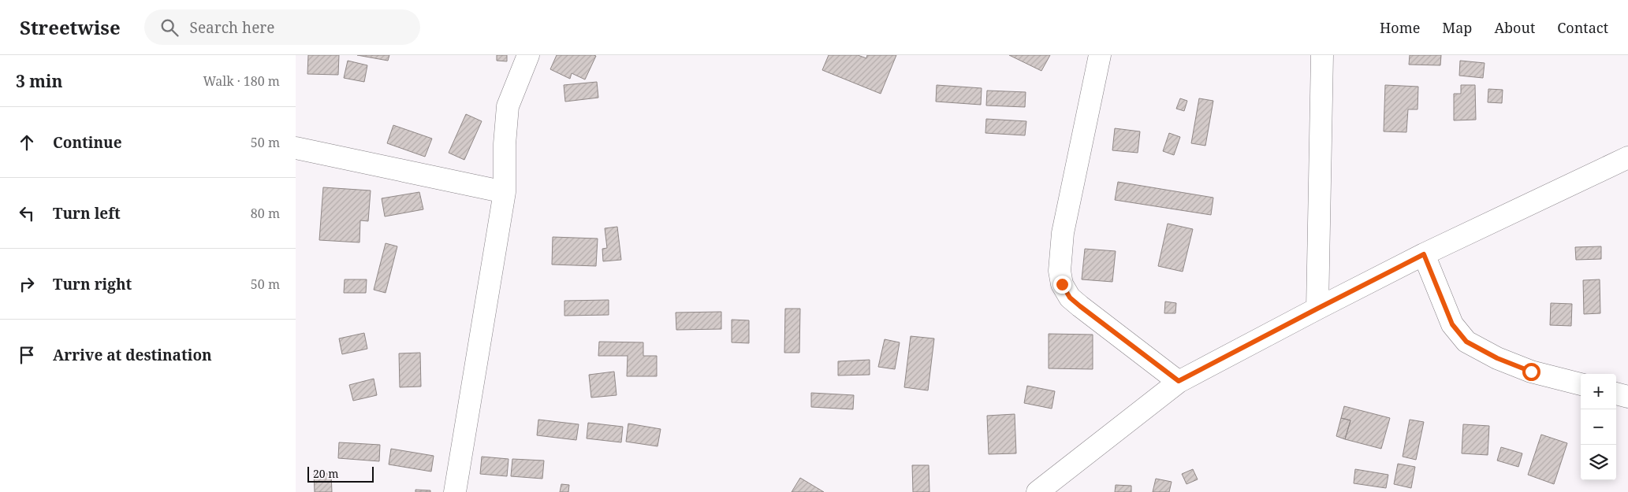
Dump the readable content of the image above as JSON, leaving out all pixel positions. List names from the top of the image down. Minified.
{"scale_bar":"20 m","page":{"header":"Streetwise","search":"Search here","nav":["Home","Map","About","Contact"],"heading":["3 min","Walk · 180 m"],"list":[["Continue","50 m"],["Turn left","80 m"],["Turn right","50 m"],"Arrive at destination"],"map_buttons":["+","−"],"scale":"20 m"}}
